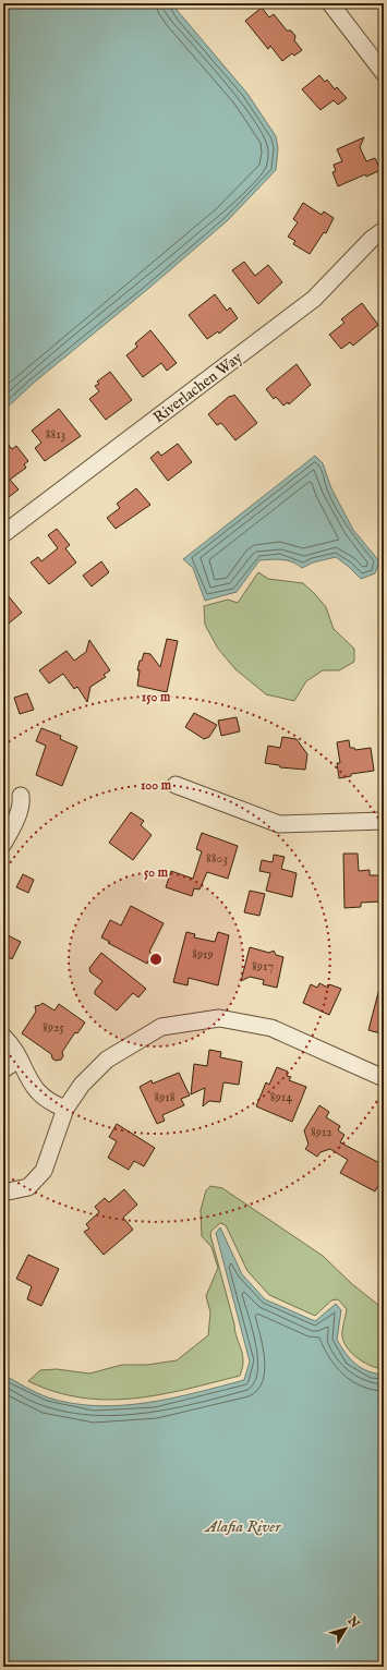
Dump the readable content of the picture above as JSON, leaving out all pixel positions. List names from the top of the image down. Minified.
{"streets":{"street":["Riverlachen Way"]},"water":["Alafia River"],"house_numbers":["8813","8803","8919","8917","8925","8918","8914","8912"],"north":"top right","rings":["150 m","100 m","50 m"]}
